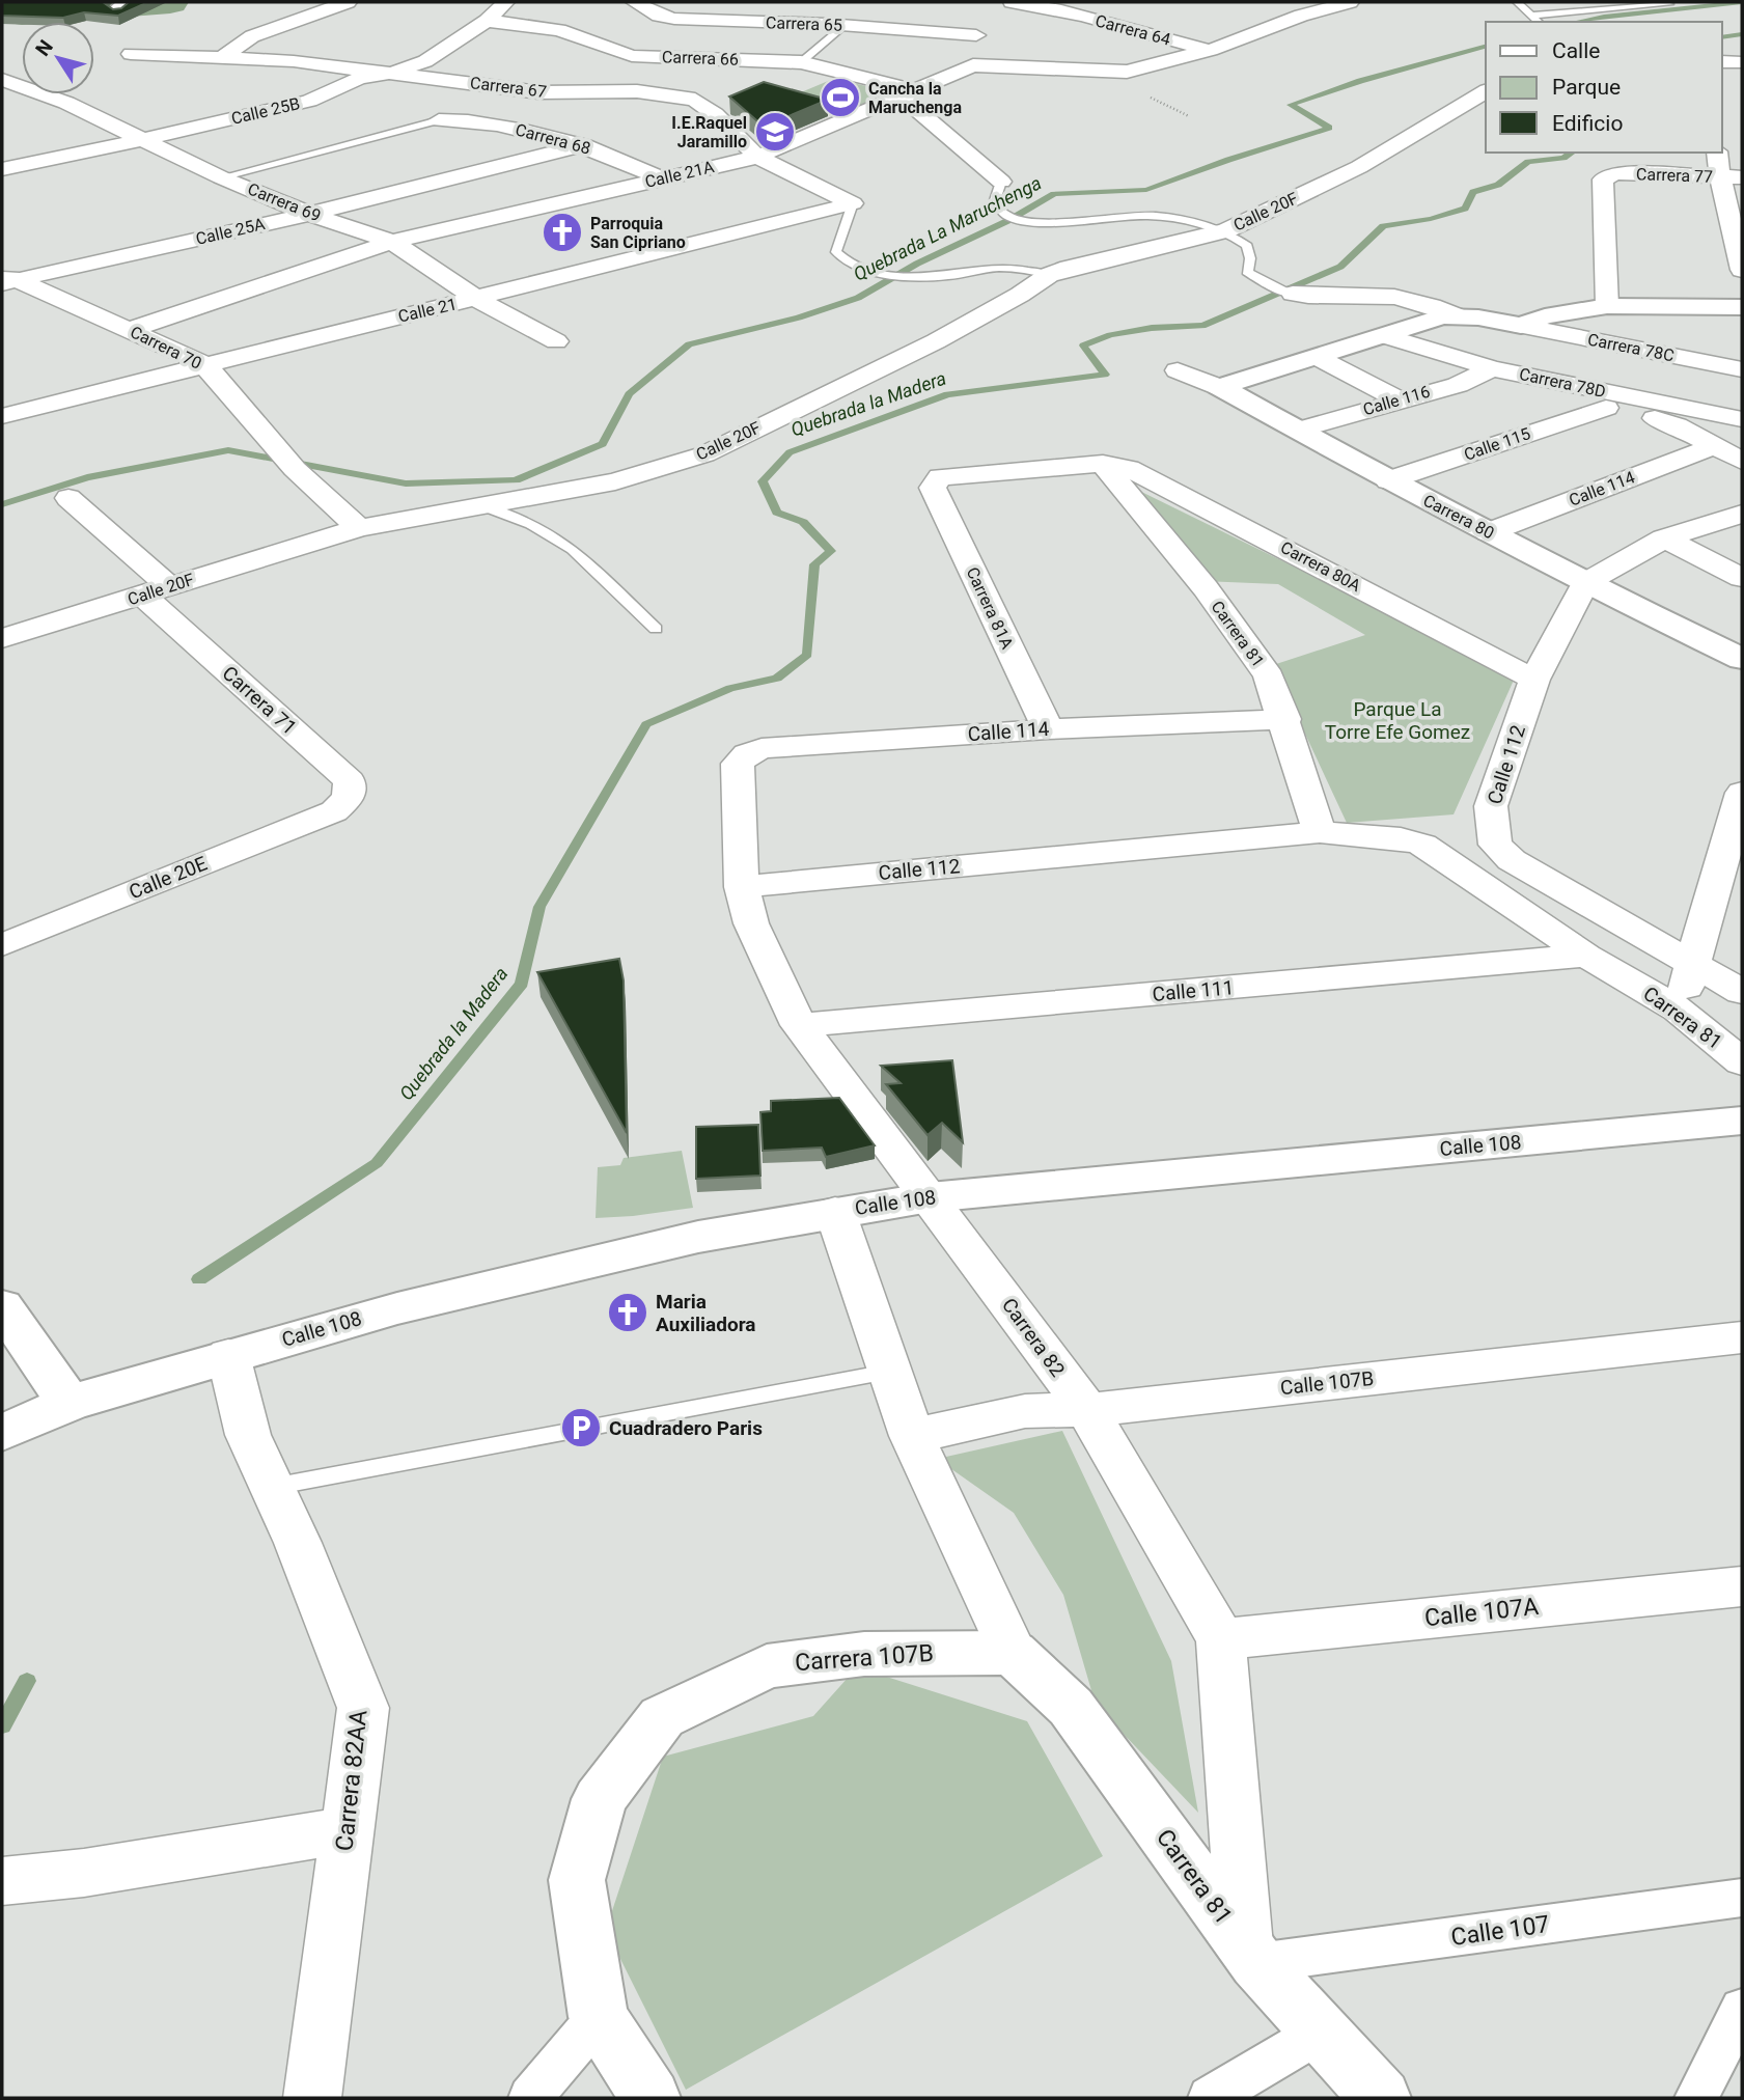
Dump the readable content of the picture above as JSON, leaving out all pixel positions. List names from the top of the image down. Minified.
{"streets":{"street":["Carrera 65","Carrera 64","Carrera 66","Carrera 67","Calle 25B","Carrera 68","Calle 21A","Carrera 77","Carrera 69","Calle 20F","Calle 25A","Calle 21","Carrera 70","Carrera 78C","Carrera 78D","Calle 116","Calle 115","Calle 114","Carrera 80","Carrera 80A","Carrera 81A","Carrera 81","Carrera 71","Calle 112","Calle 20E","Calle 111","Calle 108","Carrera 82","Calle 107B","Calle 107A","Carrera 107B","Carrera 82AA","Calle 107"]},"crossings":[["Carrera 65","Calle 21A"],["Carrera 64","Calle 21A"],["Carrera 66","Calle 25B"],["Carrera 66","Calle 21A"],["Carrera 67","Calle 25B"],["Carrera 67","Calle 21A"],["Carrera 67","Calle 21"],["Calle 25B","Carrera 69"],["Carrera 68","Calle 21A"],["Carrera 68","Calle 25A"],["Calle 21A","Carrera 69"],["Calle 21A","Carrera 70"],["Carrera 69","Calle 25A"],["Carrera 69","Calle 21"],["Calle 20F","Carrera 70"],["Calle 20F","Carrera 71"],["Calle 25A","Carrera 70"],["Calle 21","Carrera 70"],["Carrera 78D","Calle 116"],["Calle 116","Carrera 80"],["Calle 115","Carrera 80"],["Calle 114","Carrera 80"],["Calle 114","Carrera 81A"],["Calle 114","Carrera 81"],["Calle 114","Carrera 82"],["Carrera 80","Calle 112"],["Carrera 80A","Carrera 81A"],["Carrera 80A","Carrera 81"],["Carrera 80A","Calle 112"],["Carrera 81A","Carrera 81"],["Carrera 81","Calle 112"],["Carrera 81","Calle 111"],["Carrera 81","Carrera 82"],["Carrera 81","Carrera 107B"],["Carrera 81","Calle 107"],["Carrera 71","Calle 20E"],["Calle 112","Carrera 82"],["Calle 111","Carrera 82"],["Calle 108","Carrera 82"],["Calle 108","Carrera 82AA"],["Carrera 82","Calle 107B"],["Carrera 82","Calle 107A"],["Carrera 82","Calle 107"]],"water":["Quebrada La Maruchenga","Quebrada la Madera"],"parks":["Parque La Torre Efe Gomez"],"places":{"sports":["Cancha la Maruchenga"],"school or university":["I.E.Raquel Jaramillo"],"church":["Parroquia San Cipriano","Maria Auxiliadora"],"parking":["Cuadradero Paris"]},"legend":["Calle","Parque","Edificio"],"north":"top left"}
